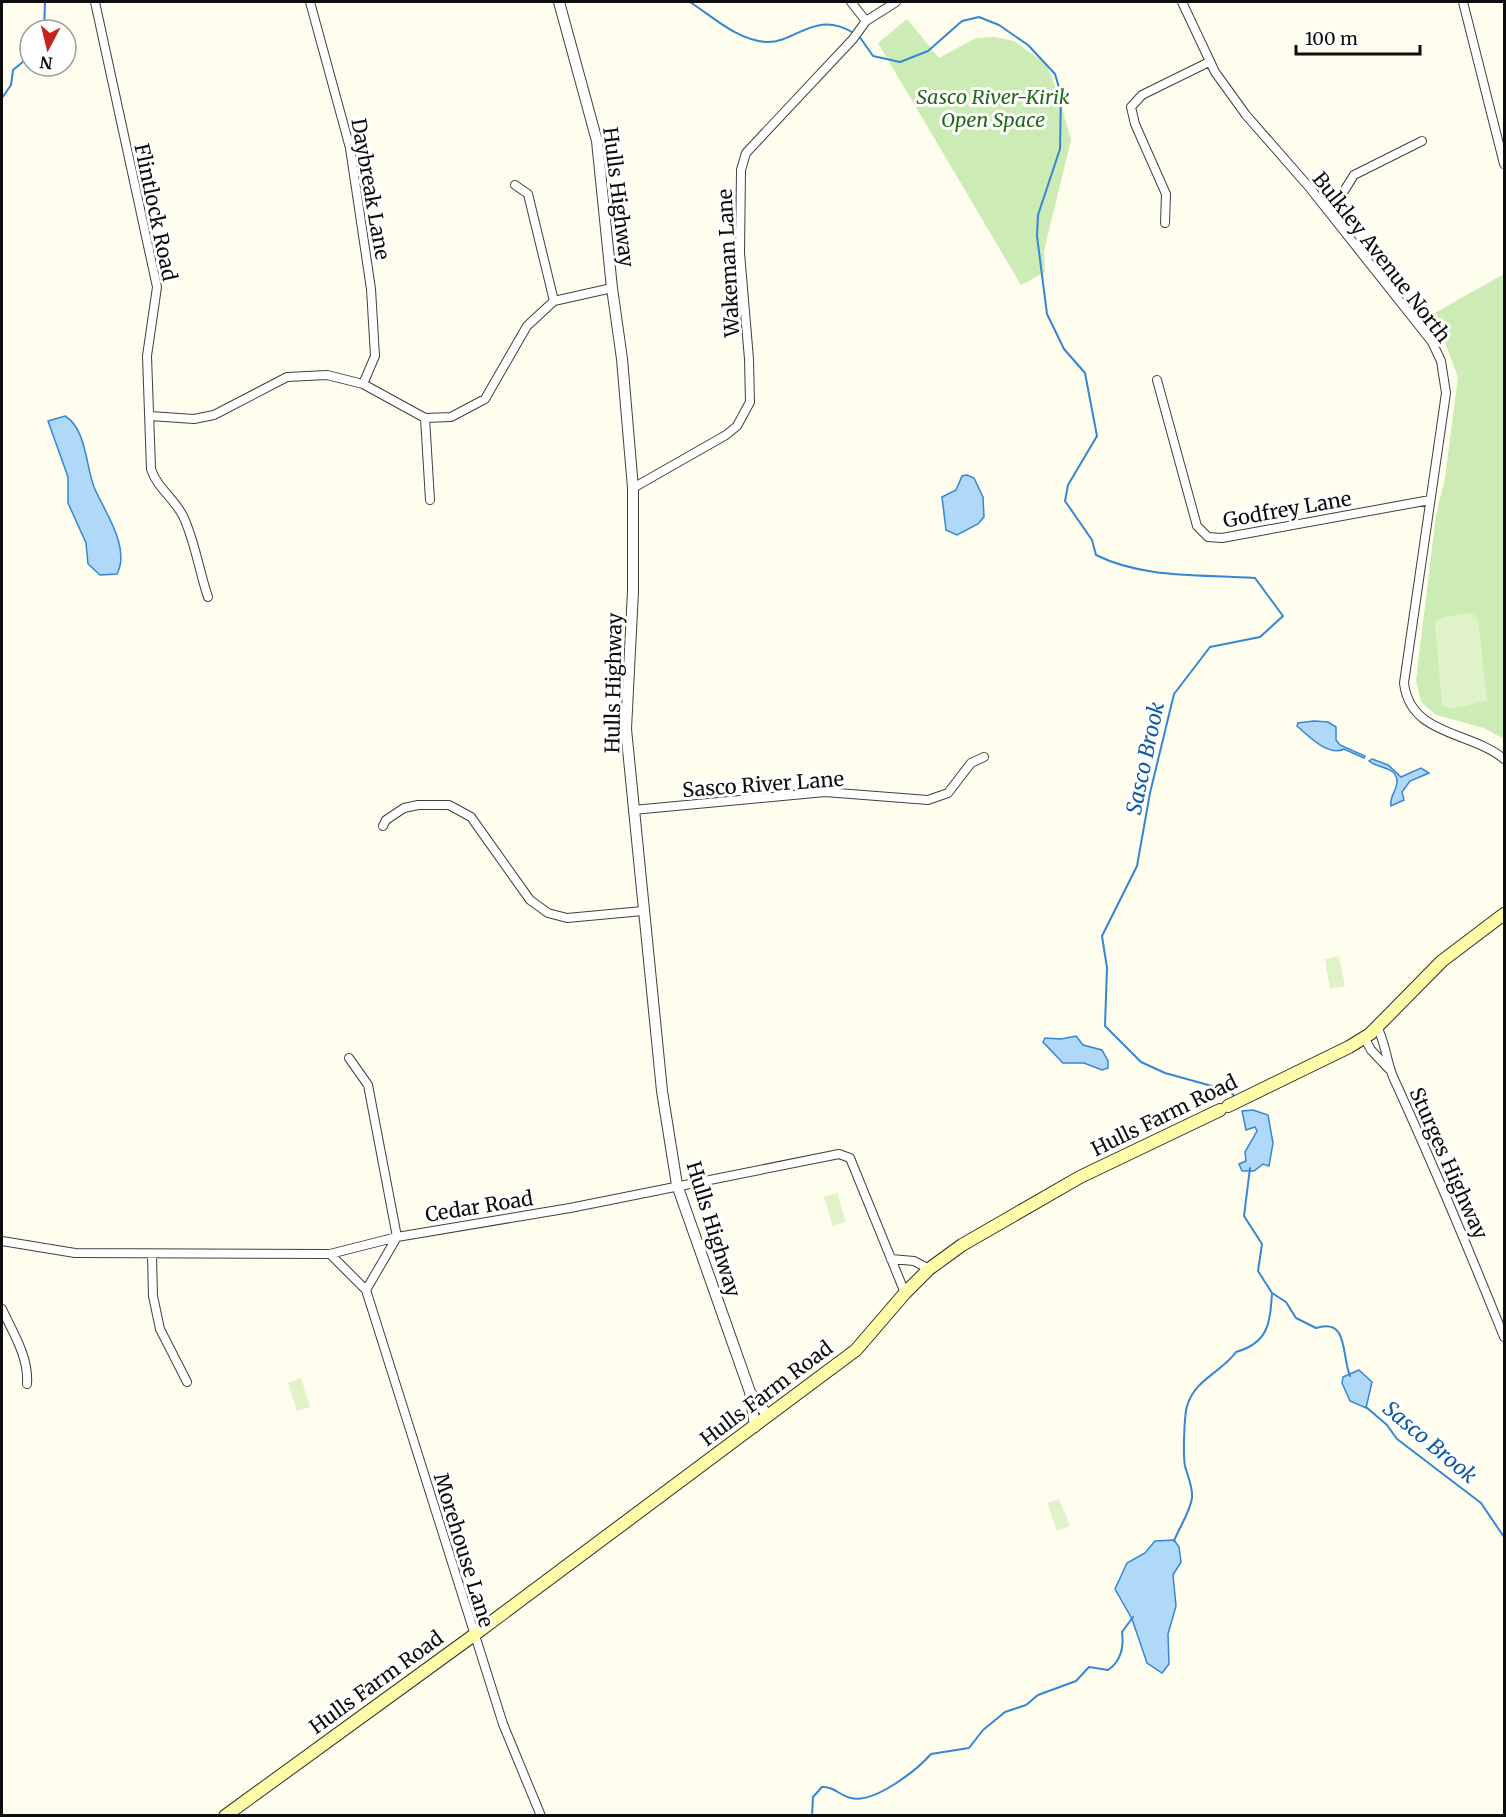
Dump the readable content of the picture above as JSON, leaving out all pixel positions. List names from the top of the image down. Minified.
{"streets":{"main road":["Hulls Farm Road"],"street":["Daybreak Lane","Hulls Highway","Flintlock Road","Bulkley Avenue North","Wakeman Lane","Godfrey Lane","Sasco River Lane","Sturges Highway","Cedar Road","Morehouse Lane"]},"crossings":[["Hulls Highway","Wakeman Lane"],["Hulls Highway","Sasco River Lane"],["Hulls Highway","Hulls Farm Road"],["Hulls Highway","Cedar Road"],["Bulkley Avenue North","Godfrey Lane"],["Hulls Farm Road","Sturges Highway"],["Hulls Farm Road","Cedar Road"],["Hulls Farm Road","Morehouse Lane"],["Cedar Road","Morehouse Lane"]],"water":["Sasco Brook"],"parks":["Sasco River-Kirik Open Space"],"scale_bar":"100 m","north":"bottom"}
